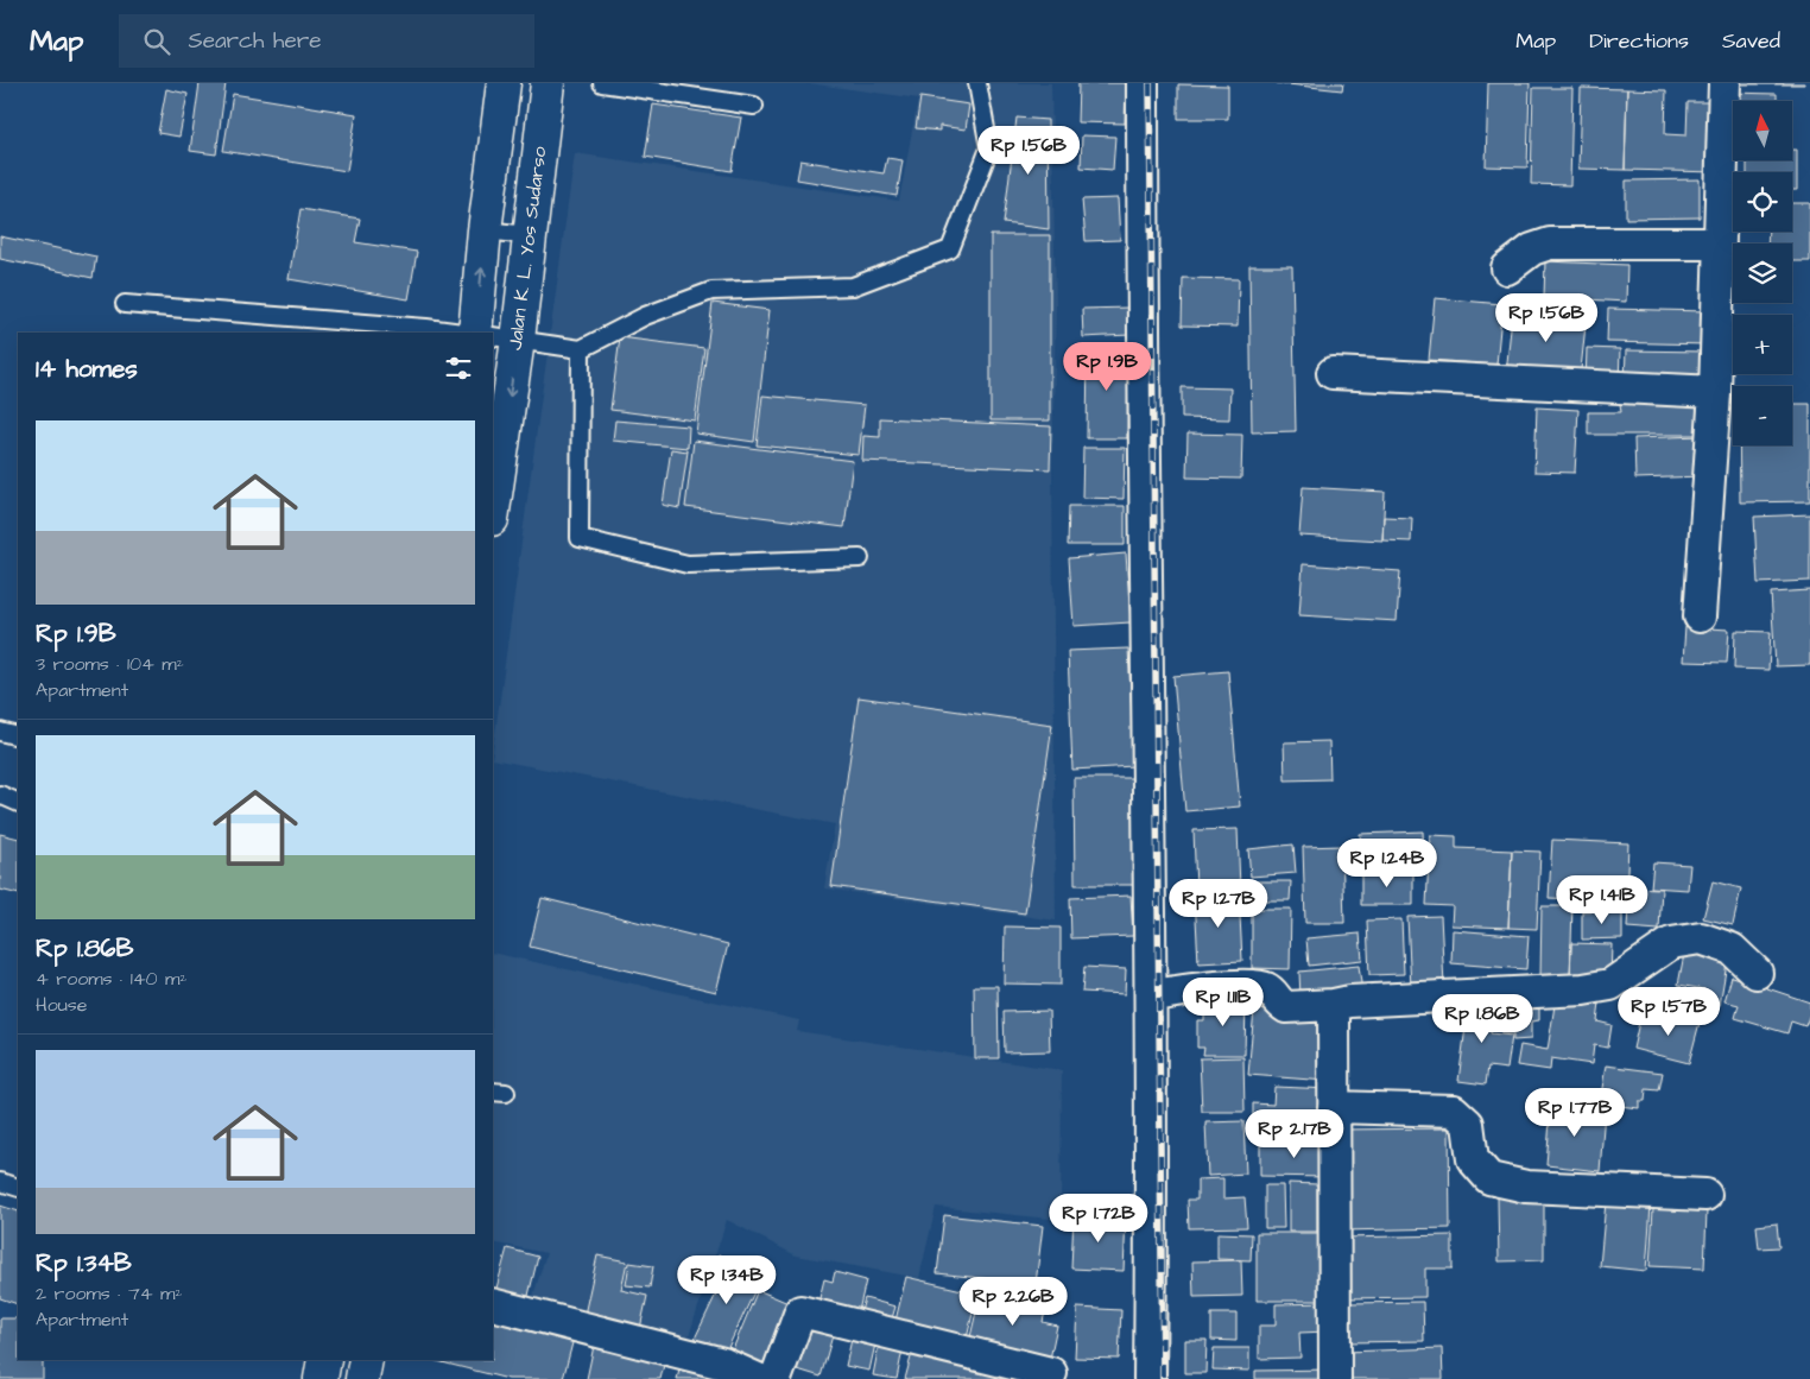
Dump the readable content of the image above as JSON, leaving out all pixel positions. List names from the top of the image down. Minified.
{"streets":{"highway":["Jalan K. L. Yos Sudarso"]},"one_way":["Jalan K. L. Yos Sudarso"],"north":"top","page":{"header":"Map","search":"Search here","nav":["Map","Directions","Saved"],"map_buttons":["+","−"],"price":["Rp 1.56B","Rp 1.56B","Rp 1.9B","Rp 1.24B","Rp 1.41B","Rp 1.27B","Rp 1.11B","Rp 1.57B","Rp 1.86B","Rp 1.77B","Rp 2.17B","Rp 1.72B","Rp 1.34B","Rp 2.26B"],"heading":"14 homes","list":[{"name":"Rp 1.9B","note":"3 rooms · 104 m² · Apartment"},{"name":"Rp 1.86B","note":"4 rooms · 140 m² · House"},{"name":"Rp 1.34B","note":"2 rooms · 74 m² · Apartment"}]}}
